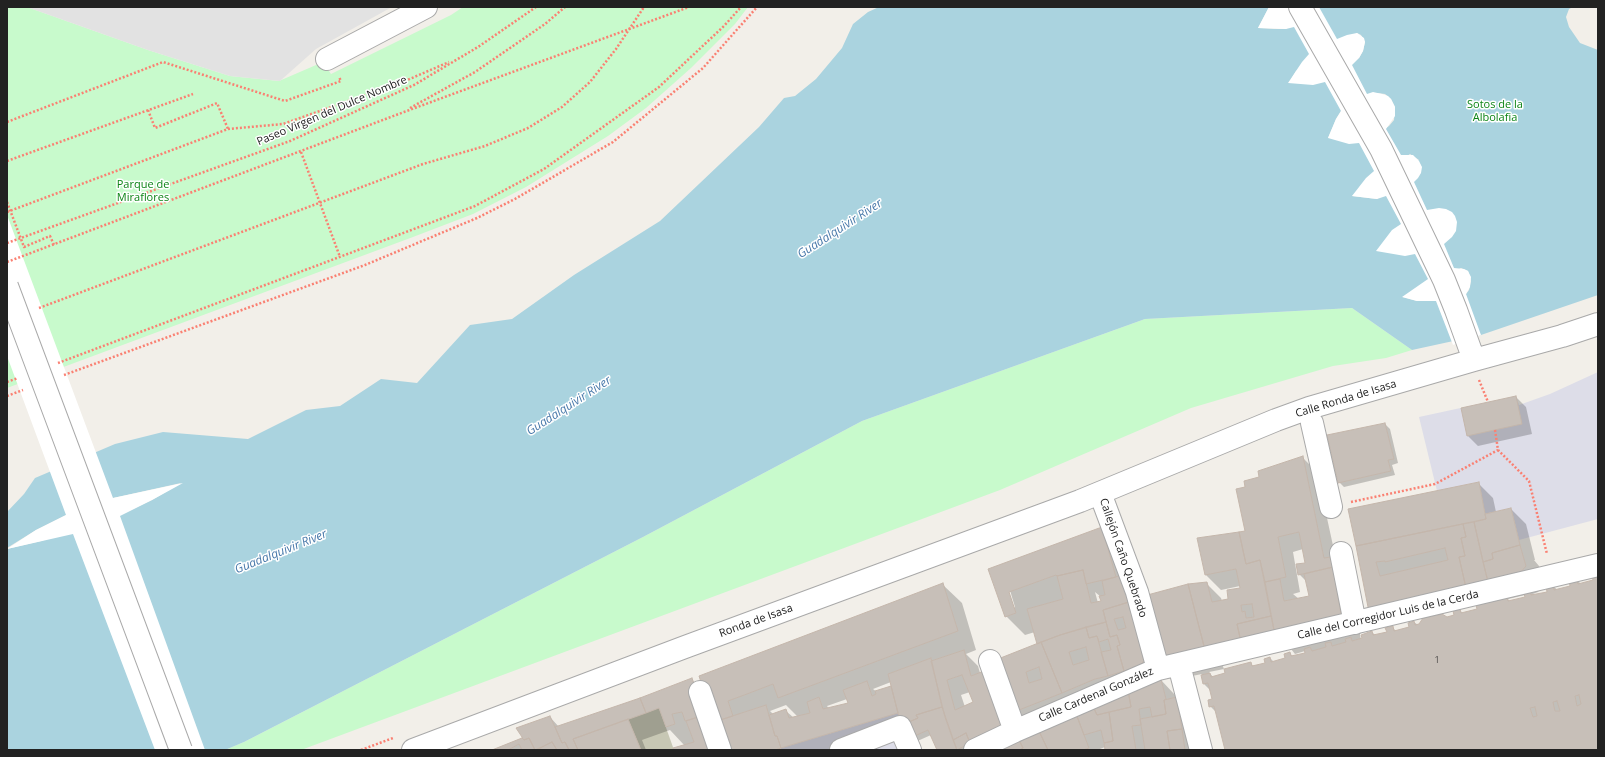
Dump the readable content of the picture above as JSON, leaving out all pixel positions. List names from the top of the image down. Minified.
{"streets":{"street":["Calle Ronda de Isasa","Callejón Caño Quebrado","Calle del Corregidor Luis de la Cerda","Ronda de Isasa","Calle Cardenal González"],"path":["Paseo Virgen del Dulce Nombre"]},"crossings":[["Calle Ronda de Isasa","Callejón Caño Quebrado"],["Calle Ronda de Isasa","Ronda de Isasa"],["Callejón Caño Quebrado","Ronda de Isasa"],["Callejón Caño Quebrado","Calle Cardenal González"],["Calle del Corregidor Luis de la Cerda","Calle Cardenal González"]],"water":["Guadalquivir River"],"parks":["Sotos de la Albolafia","Parque de Miraflores"],"house_numbers":["1"]}
